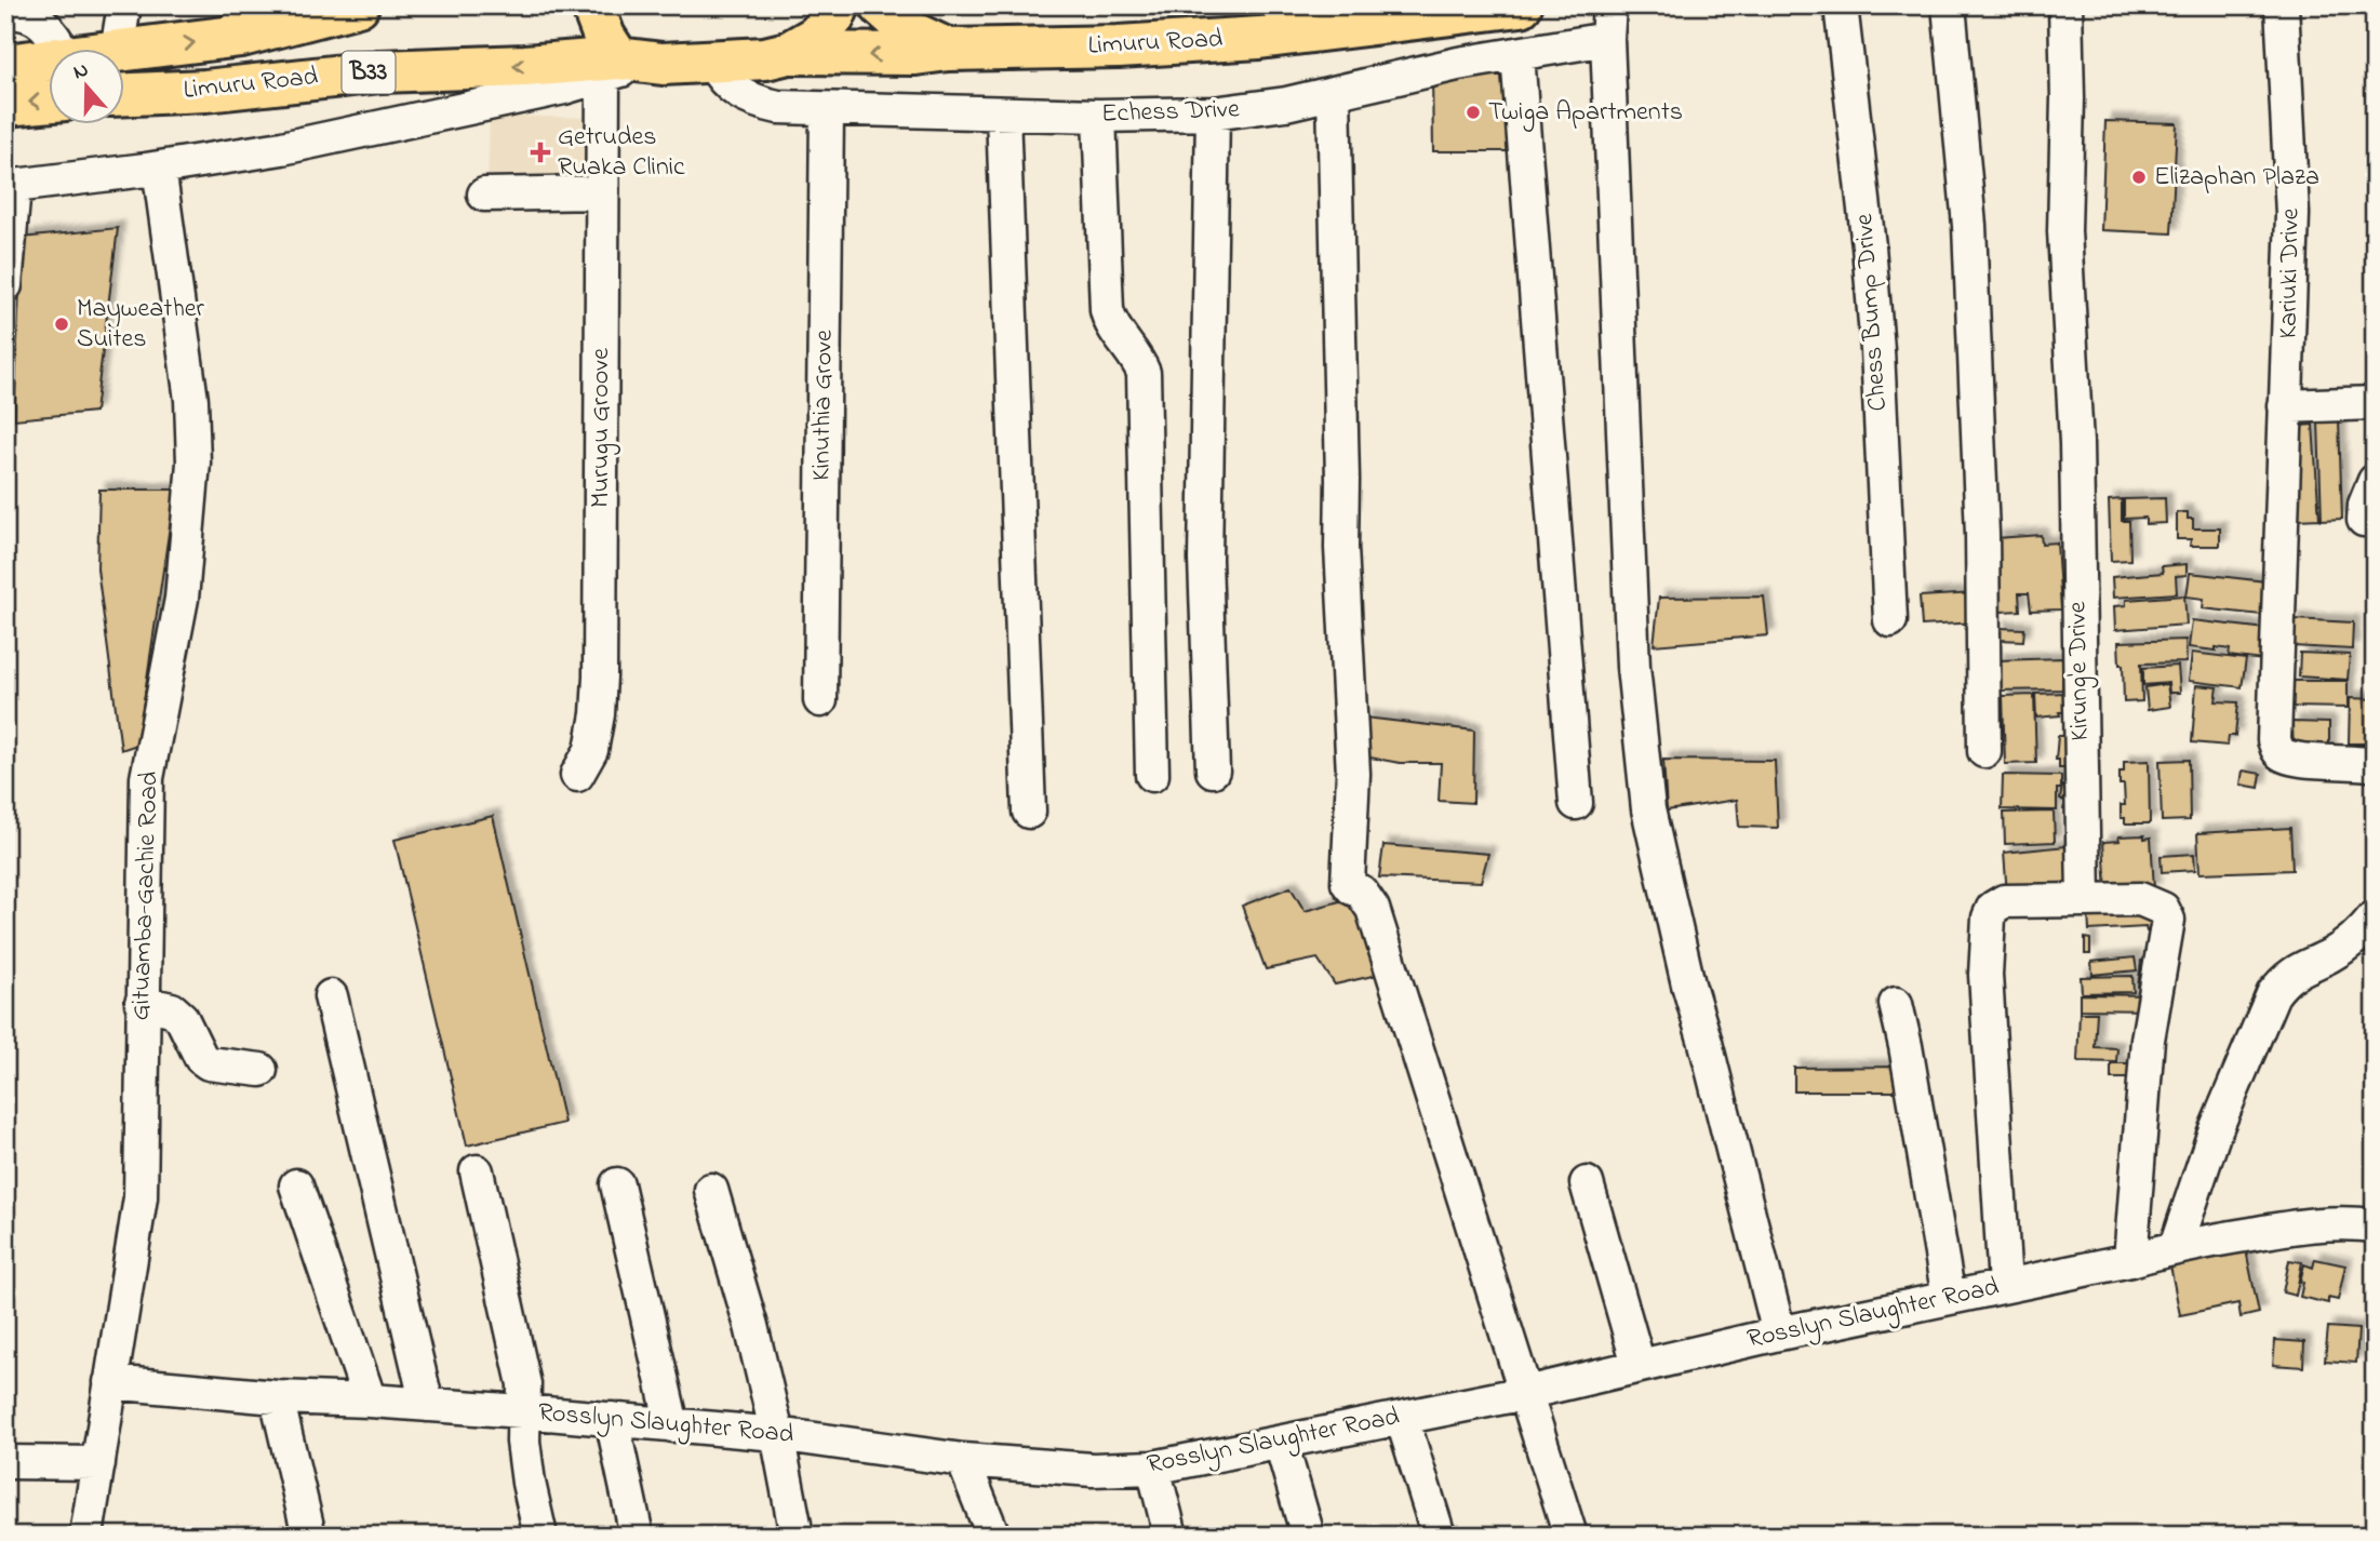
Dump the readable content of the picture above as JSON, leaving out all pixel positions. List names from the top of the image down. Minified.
{"streets":{"main road":["Limuru Road","B33"],"street":["Echess Drive","Kariuki Drive","Chess Bump Drive","Kinuthia Grove","Murugu Groove","Kirung'e Drive","Gituamba-Gachie Road","Rosslyn Slaughter Road"]},"crossings":[["Limuru Road","Echess Drive"],["Limuru Road","Murugu Groove"],["Echess Drive","Kinuthia Grove"],["Gituamba-Gachie Road","Rosslyn Slaughter Road"]],"places":{"other":["Twiga Apartments","Elizaphan Plaza","Mayweather Suites"],"health":["Getrudes Ruaka Clinic"]},"north":"top"}
